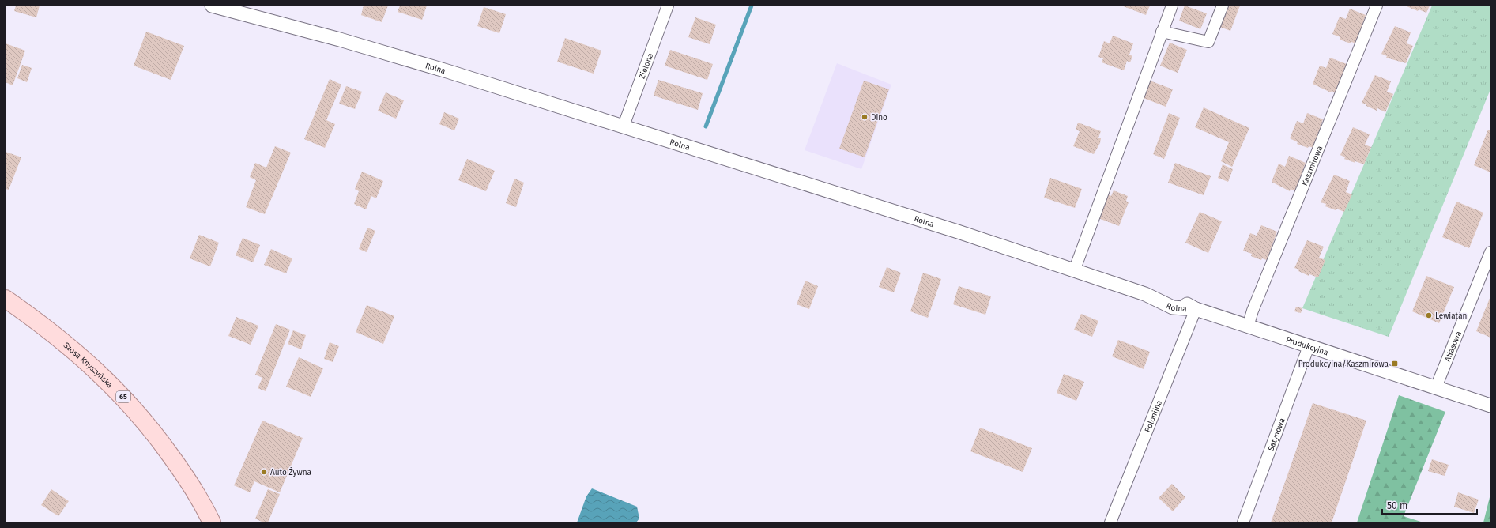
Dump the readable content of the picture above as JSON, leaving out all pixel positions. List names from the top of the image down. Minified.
{"streets":{"main road":["Szosa Knyszyńska","65"],"street":["Zielona","Rolna","Kaszmirowa","Produkcyjna","Atłasowa","Polonijna","Satynowa"]},"crossings":[["Zielona","Rolna"],["Rolna","Produkcyjna"],["Rolna","Polonijna"],["Kaszmirowa","Produkcyjna"],["Produkcyjna","Atłasowa"],["Produkcyjna","Polonijna"],["Produkcyjna","Satynowa"]],"places":{"other":["Dino","Lewiatan","Auto Żywna"],"transit":["Produkcyjna/Kaszmirowa"]},"scale_bar":"50 m"}
